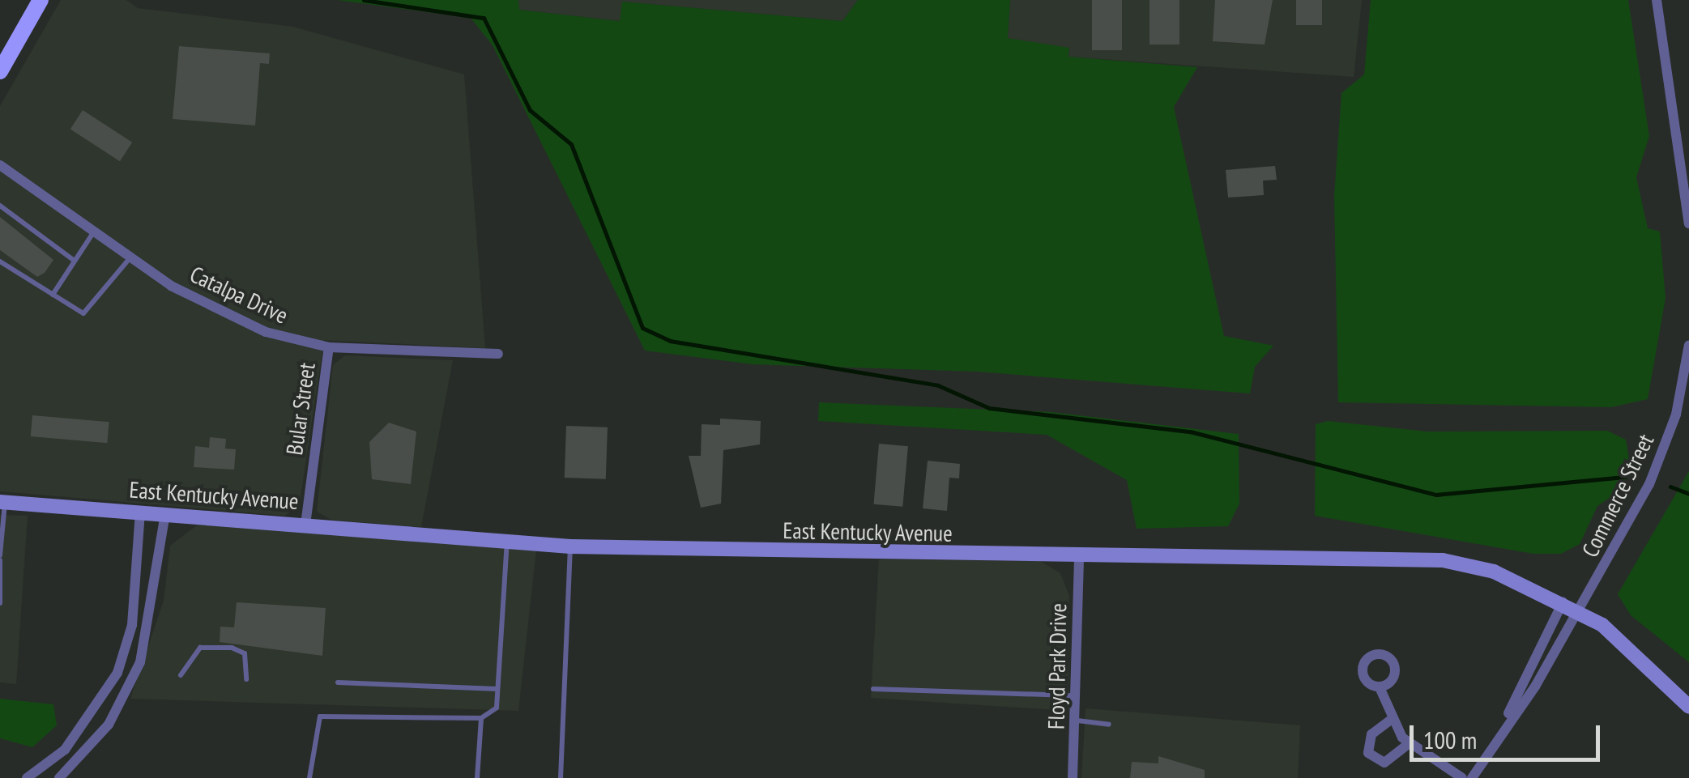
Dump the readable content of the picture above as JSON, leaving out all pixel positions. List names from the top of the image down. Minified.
{"streets":{"street":["Catalpa Drive","Bular Street","East Kentucky Avenue","Commerce Street","Floyd Park Drive"]},"crossings":[["Catalpa Drive","Bular Street"],["Bular Street","East Kentucky Avenue"],["East Kentucky Avenue","Commerce Street"],["East Kentucky Avenue","Floyd Park Drive"]],"scale_bar":"100 m"}
